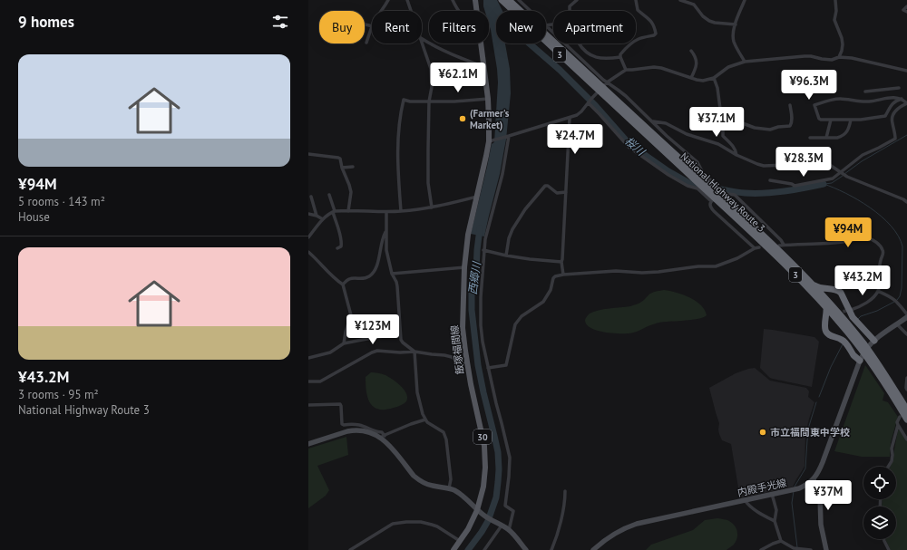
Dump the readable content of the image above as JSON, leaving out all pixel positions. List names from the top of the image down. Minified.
{"streets":{"highway":["3","National Highway Route 3"],"main road":["飯塚福間線","30","内殿手光線"]},"crossings":[["飯塚福間線","30"]],"water":["桜川","西郷川"],"places":["(Farmer's Market)","市立福間東中学校"],"page":{"heading":"9 homes","chip":["Buy","Rent","Filters","New","Apartment"],"list":[{"name":"¥94M","note":"5 rooms · 143 m² · House"},{"name":"¥43.2M","note":"3 rooms · 95 m² · National Highway Route 3"}],"price":["¥62.1M","¥96.3M","¥37.1M","¥24.7M","¥28.3M","¥94M","¥43.2M","¥123M","¥37M"]}}
